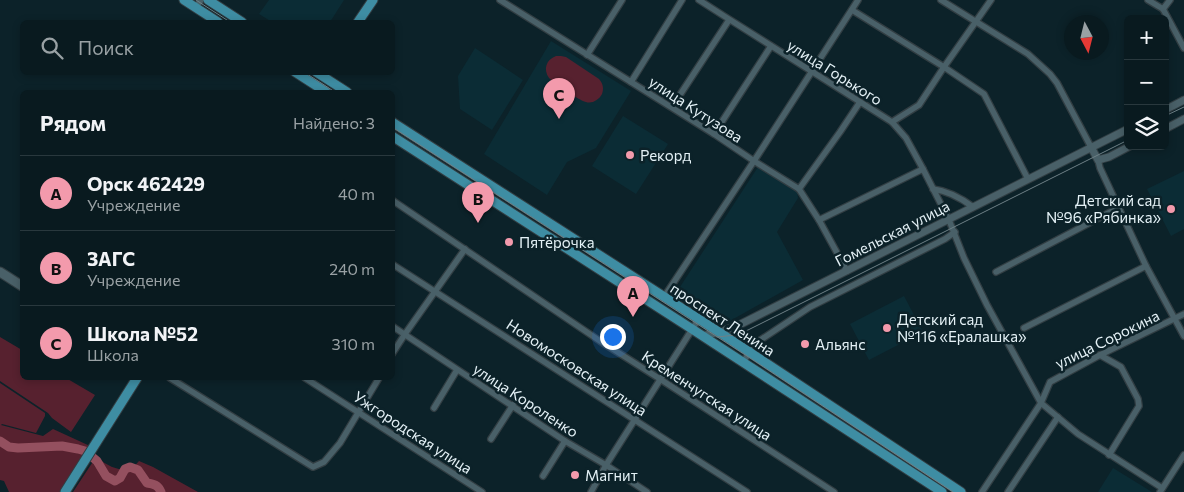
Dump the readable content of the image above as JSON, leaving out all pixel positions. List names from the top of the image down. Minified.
{"streets":{"main road":["проспект Ленина"],"street":["улица Горького","улица Кутузова","Гомельская улица","улица Сорокина","Новомосковская улица","Кременчугская улица","улица Короленко","Ужгородская улица"]},"crossings":[["улица Горького","Гомельская улица"],["улица Горького","улица Сорокина"],["улица Кутузова","Гомельская улица"],["Гомельская улица","проспект Ленина"]],"places":["Рекорд","Детский сад №96 «Рябинка»","Пятёрочка","Детский сад №116 «Ералашка»","Альянс","Магнит"],"north":"bottom","page":{"map_buttons":["+","−"],"search":"Поиск","pins":["C","B","A"],"heading":["Рядом","Найдено: 3"],"list":[{"mark":"A","name":"Орск 462429","note":"Учреждение","value":"40 m"},{"mark":"B","name":"ЗАГС","note":"Учреждение","value":"240 m"},{"mark":"C","name":"Школа №52","note":"Школа","value":"310 m"}]}}
